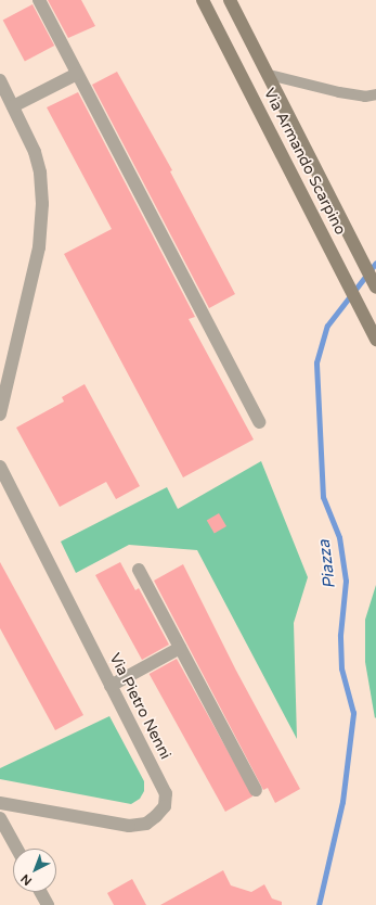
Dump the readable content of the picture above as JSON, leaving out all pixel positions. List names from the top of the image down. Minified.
{"streets":{"street":["Via Armando Scarpino","Via Pietro Nenni"]},"water":["Piazza"],"north":"bottom left"}
